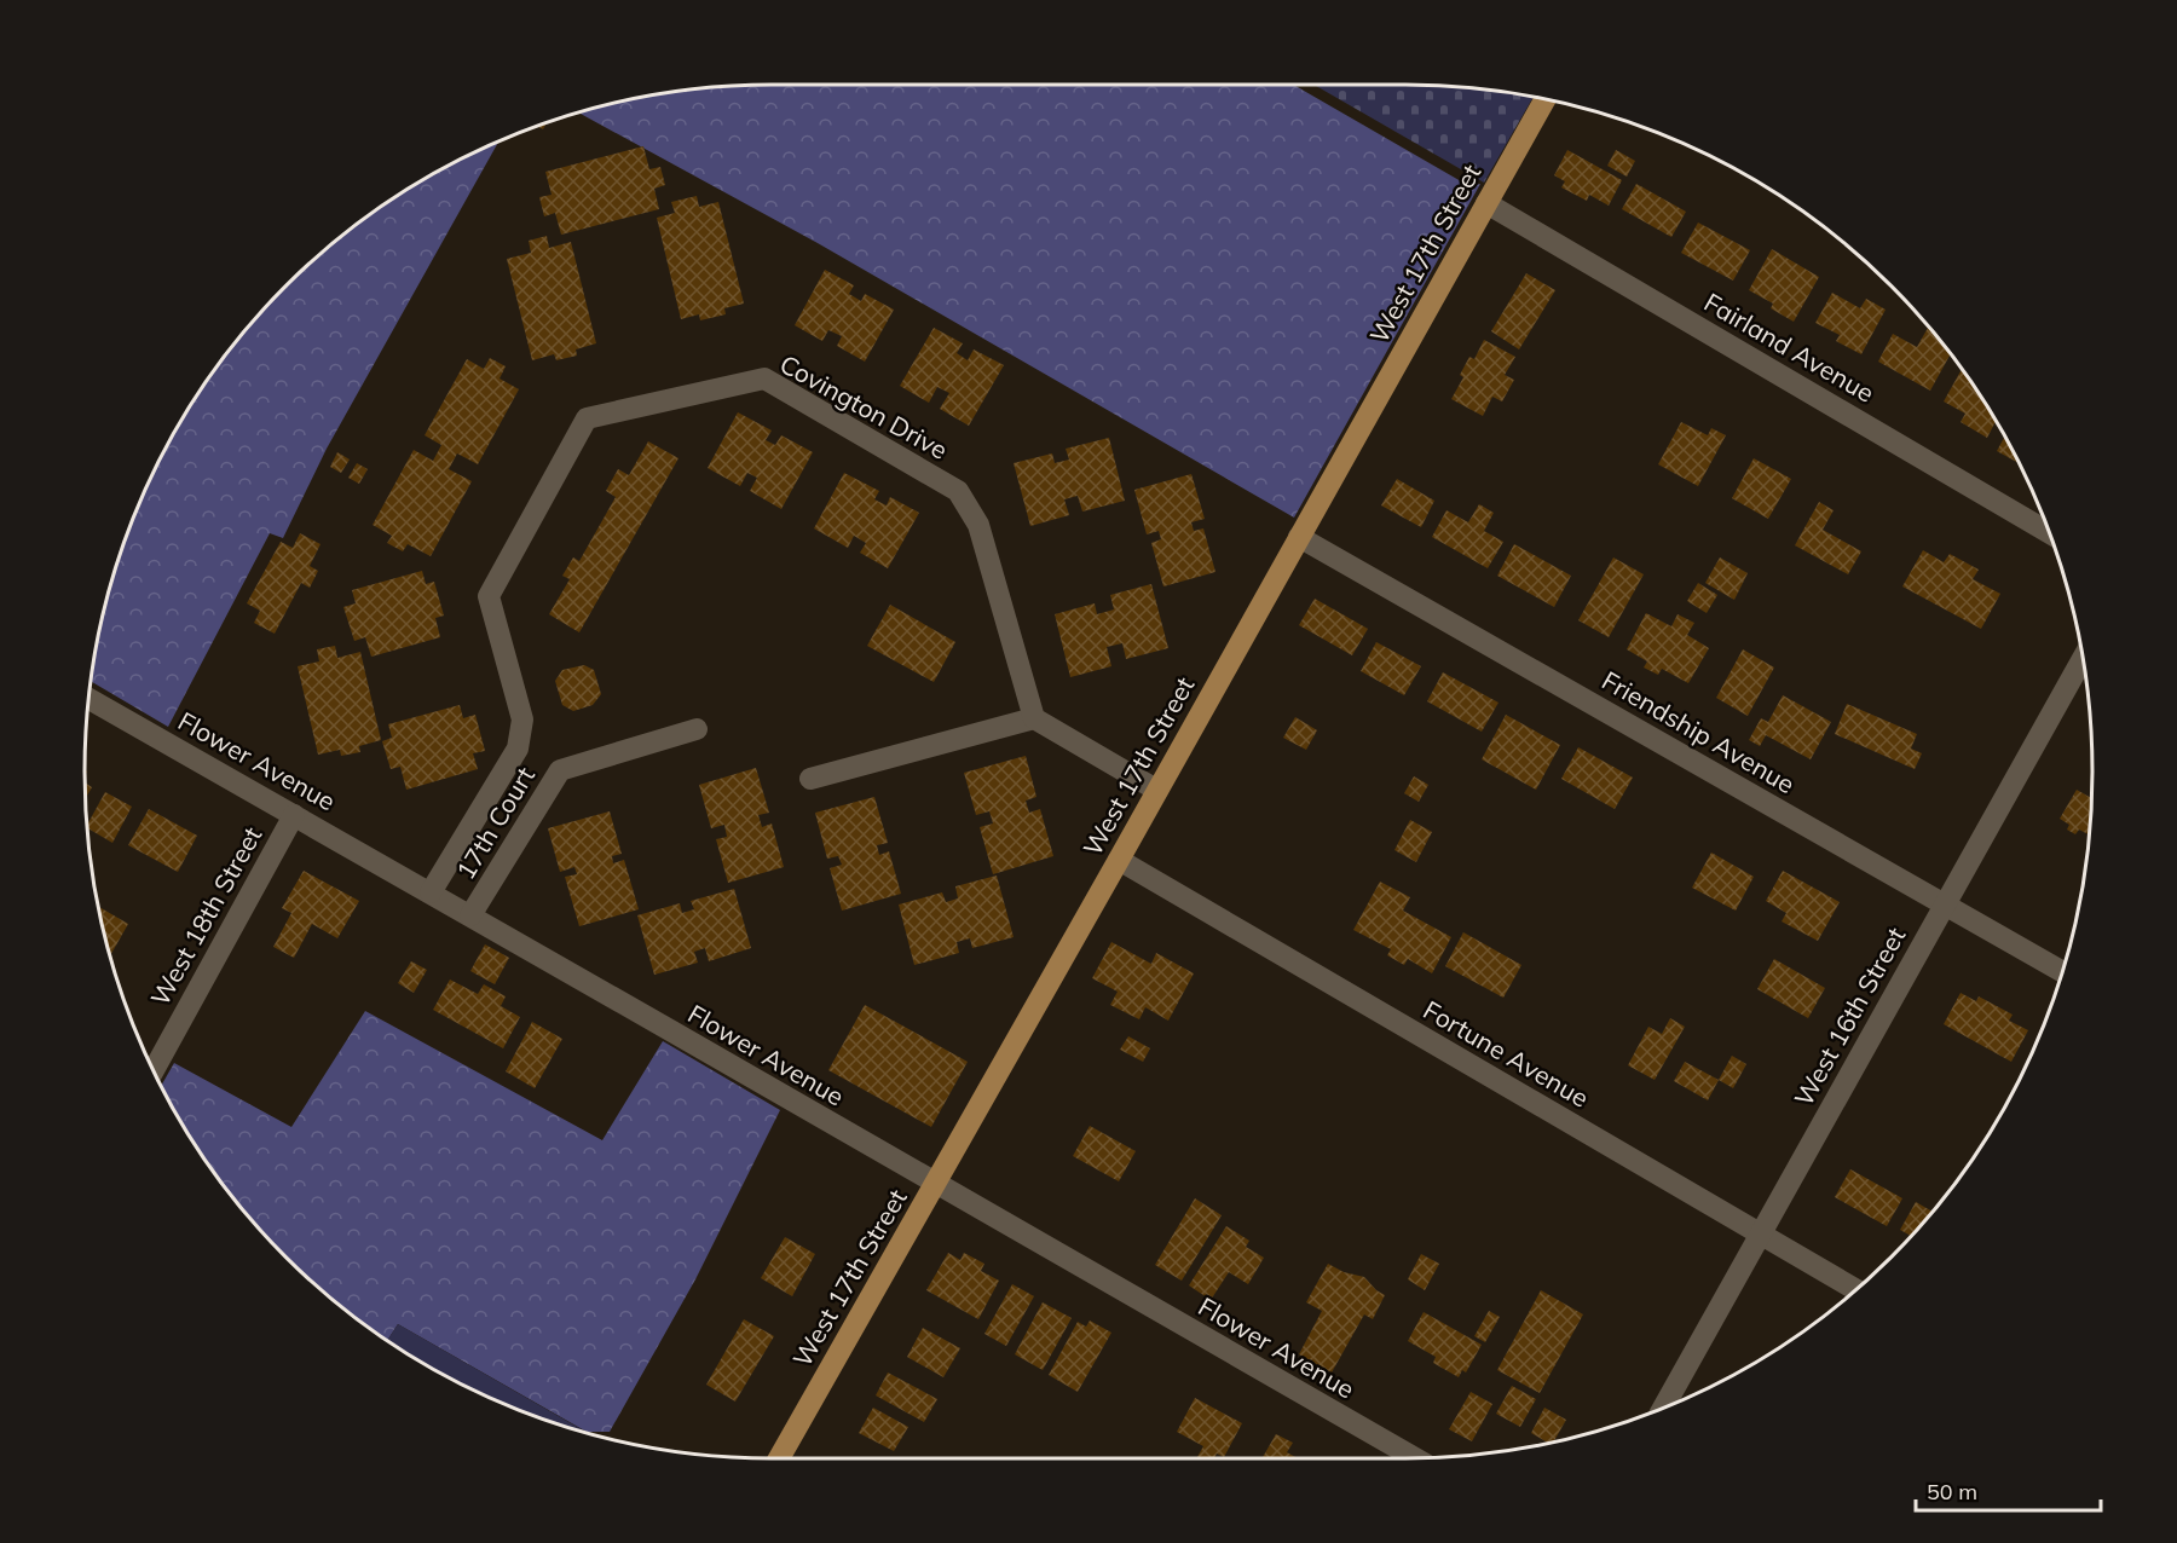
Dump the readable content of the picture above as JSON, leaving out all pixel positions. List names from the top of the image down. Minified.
{"streets":{"main road":["West 17th Street"],"street":["Fairland Avenue","Covington Drive","Friendship Avenue","Flower Avenue","17th Court","West 18th Street","West 16th Street","Fortune Avenue"]},"crossings":[["West 17th Street","Fairland Avenue"],["West 17th Street","Friendship Avenue"],["West 17th Street","Flower Avenue"],["West 17th Street","Fortune Avenue"],["Covington Drive","Flower Avenue"],["Friendship Avenue","West 16th Street"],["Flower Avenue","17th Court"],["Flower Avenue","West 18th Street"],["West 16th Street","Fortune Avenue"]],"scale_bar":"50 m"}
